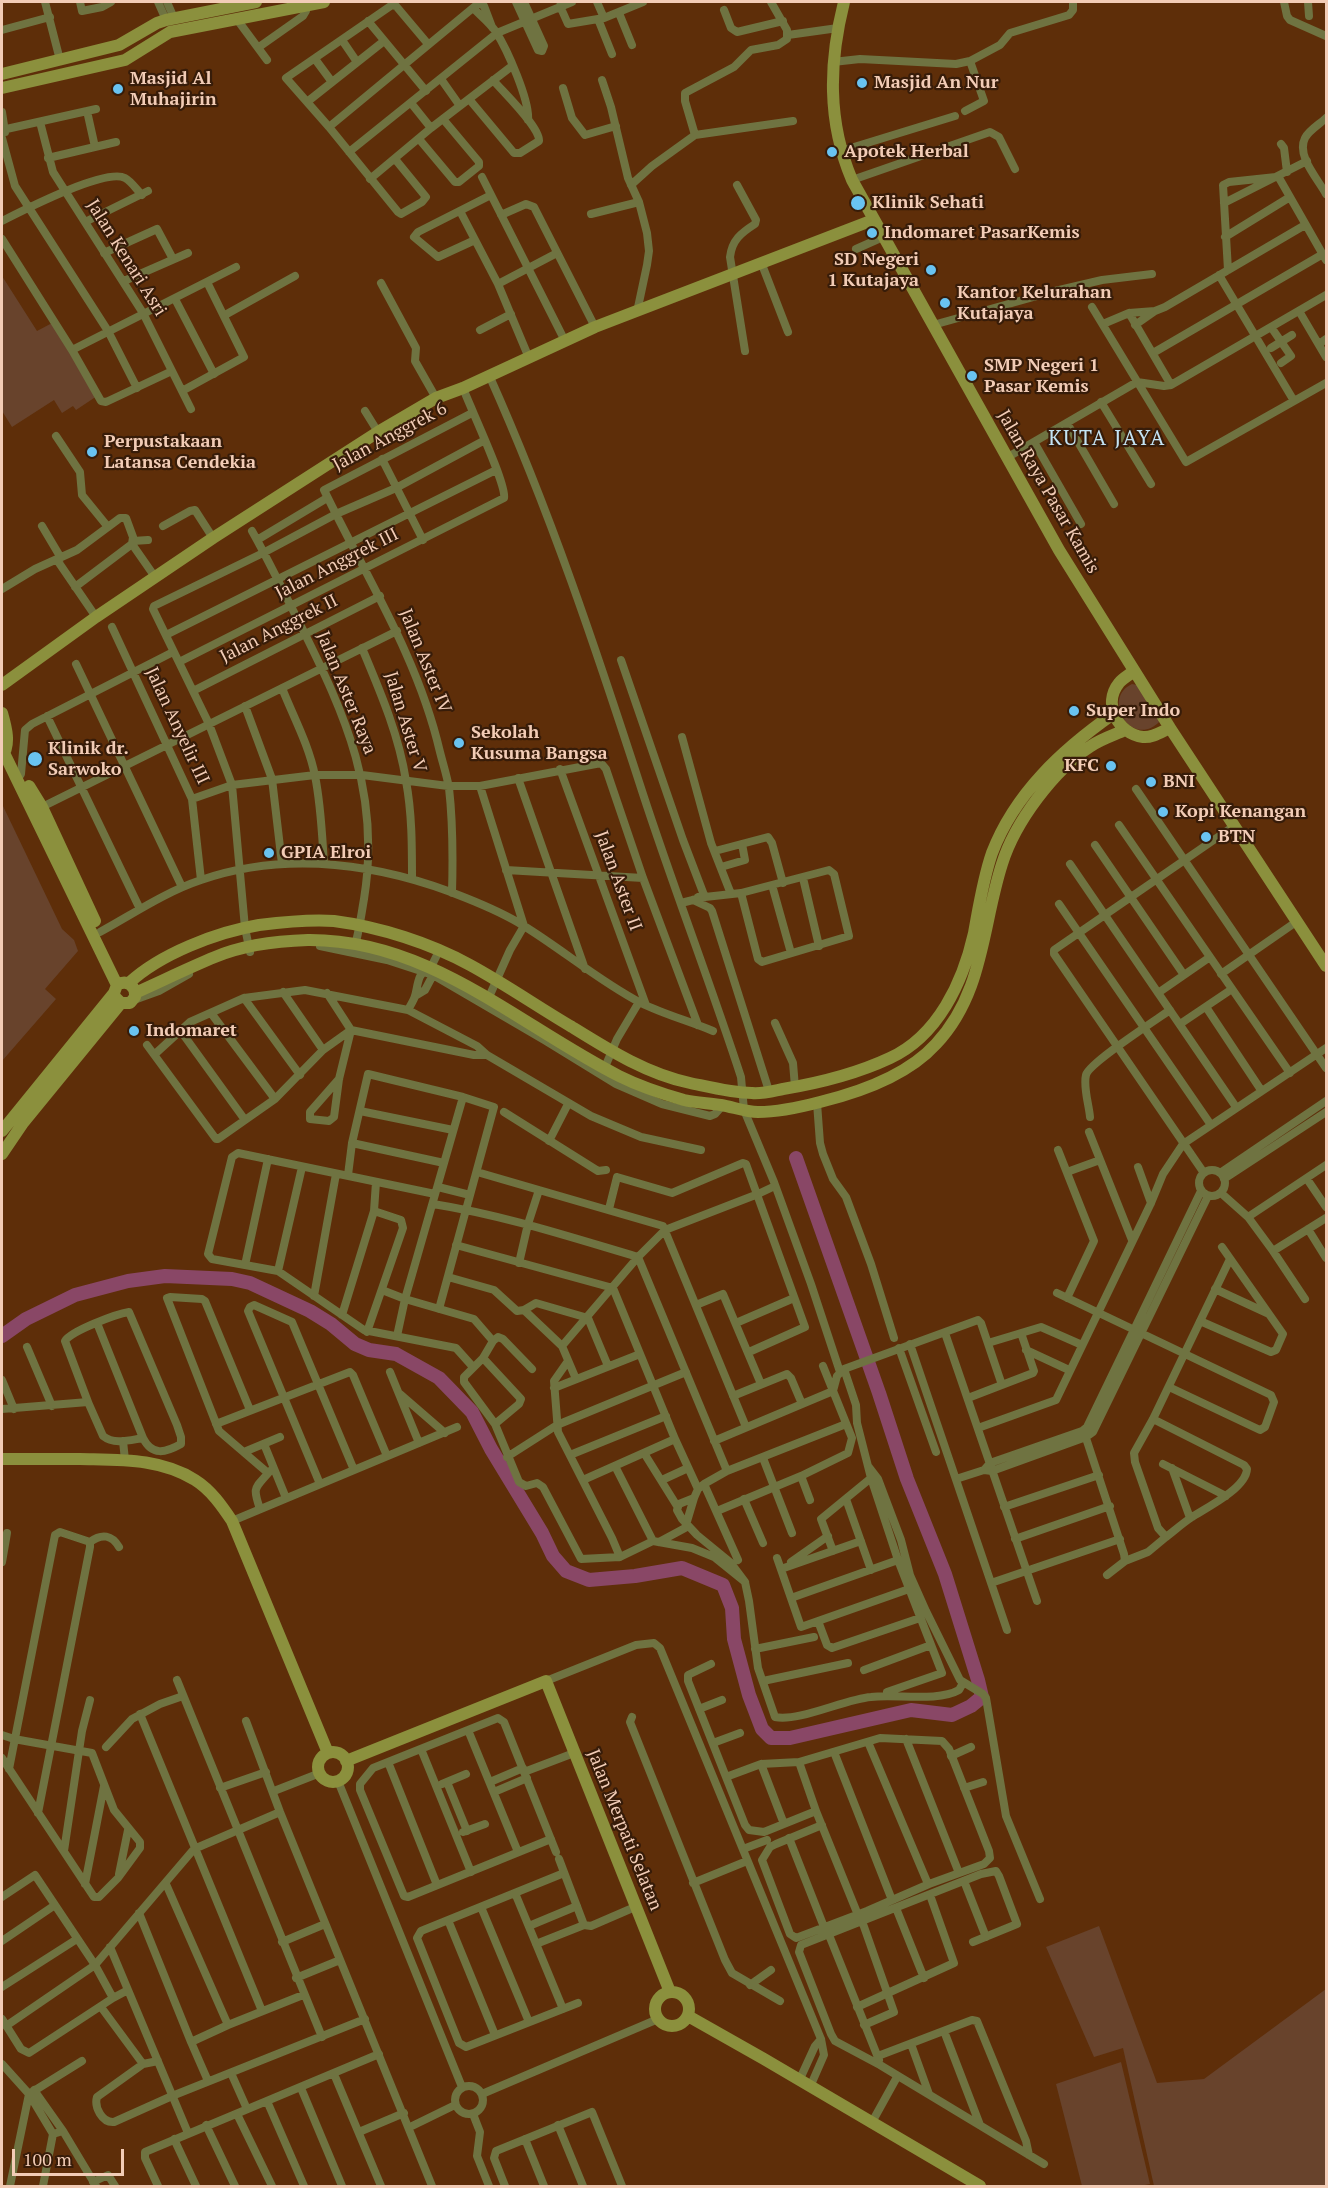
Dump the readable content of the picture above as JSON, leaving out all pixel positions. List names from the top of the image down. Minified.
{"streets":{"street":["Jalan Kenari Asri","Jalan Anggrek 6","Jalan Raya Pasar Kamis","Jalan Anggrek III","Jalan Anggrek II","Jalan Aster IV","Jalan Aster Raya","Jalan Aster V","Jalan Anyelir III","Jalan Aster II","Jalan Merpati Selatan"]},"crossings":[["Jalan Anggrek 6","Jalan Aster IV"],["Jalan Anggrek 6","Jalan Aster Raya"],["Jalan Anggrek III","Jalan Aster IV"],["Jalan Anggrek III","Jalan Aster Raya"],["Jalan Anggrek II","Jalan Aster IV"],["Jalan Anggrek II","Jalan Aster Raya"]],"districts":["KUTA JAYA"],"places":["Masjid An Nur","Masjid Al Muhajirin","Apotek Herbal","Klinik Sehati","Indomaret PasarKemis","SD Negeri 1 Kutajaya","Kantor Kelurahan Kutajaya","SMP Negeri 1 Pasar Kemis","Perpustakaan Latansa Cendekia","Super Indo","Sekolah Kusuma Bangsa","Klinik dr. Sarwoko","KFC","BNI","Kopi Kenangan","BTN","GPIA Elroi","Indomaret"],"scale_bar":"100 m"}
